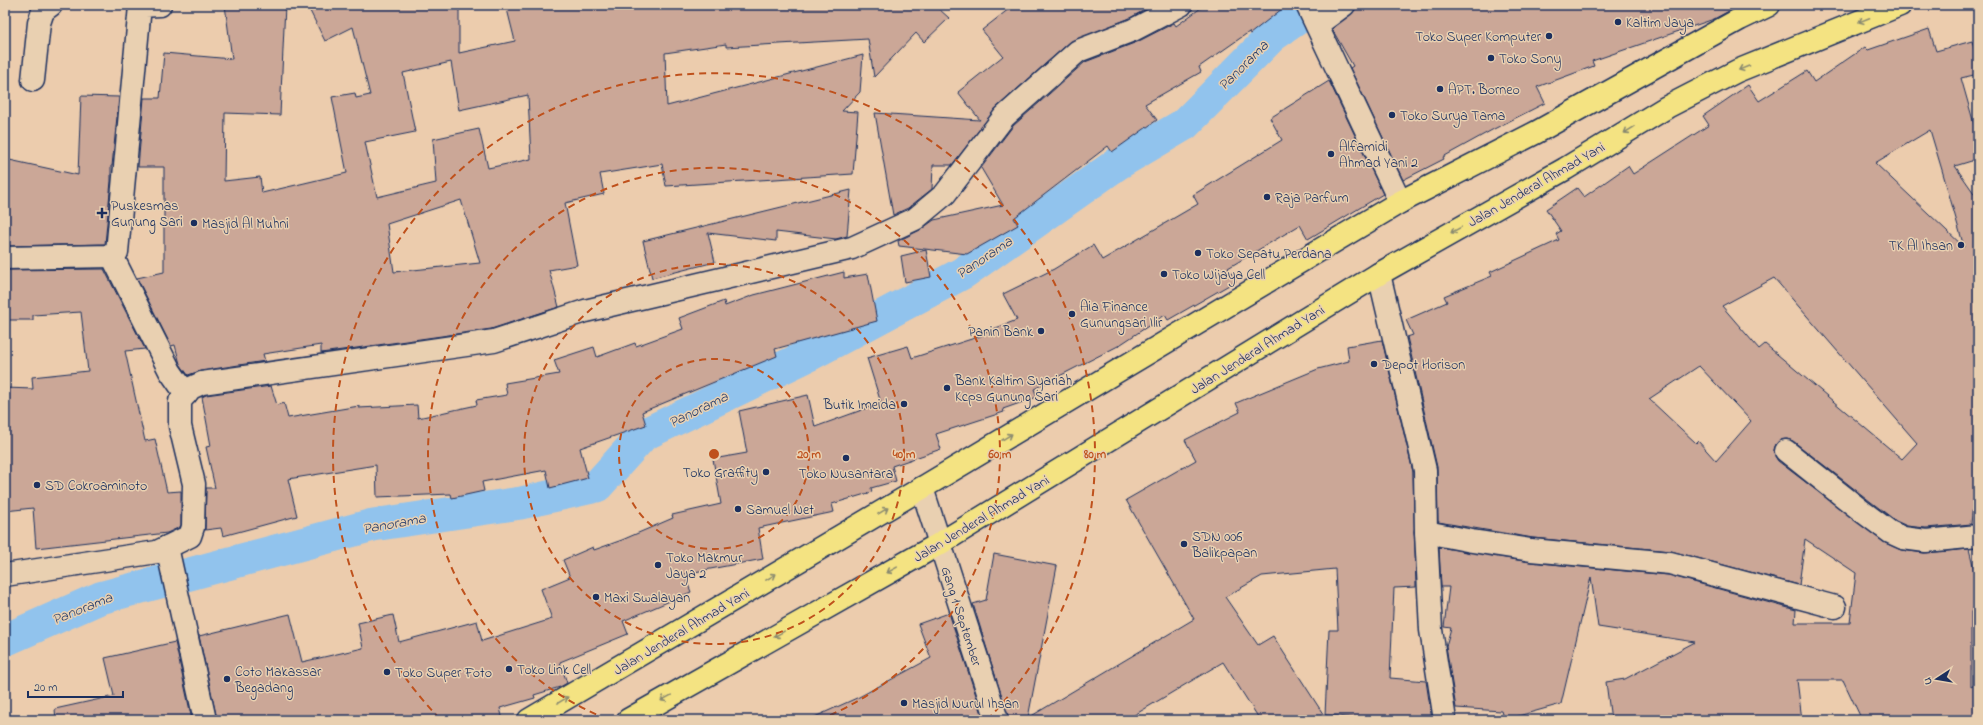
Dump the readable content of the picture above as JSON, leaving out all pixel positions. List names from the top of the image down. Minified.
{"streets":{"main road":["Jalan Jenderal Ahmad Yani"],"street":["Gang 1 September"]},"crossings":[["Jalan Jenderal Ahmad Yani","Gang 1 September"]],"water":["Panorama"],"places":{"other":["Kaltim Jaya","Toko Super Komputer","Toko Sony","APT. Borneo","Toko Surya Tama","Alfamidi Ahmad Yani 2","Raja Parfum","Masjid Al Muhni","TK Al Ihsan","Toko Sepatu Perdana","Toko Wijaya Cell","Aia Finance Gunungsari Ilir","Panin Bank","Depot Horison","Bank Kaltim Syariah Kcps Gunung Sari","Butik Imeida","Toko Nusantara","Toko Graffity","SD Cokroaminoto","Samuel Net","SDN 006 Balikpapan","Toko Makmur Jaya 2","Maxi Swalayan","Toko Link Cell","Toko Super Foto","Coto Makassar Begadang","Masjid Nurul Ihsan"],"health":["Puskesmas Gunung Sari"]},"scale_bar":"20 m","north":"left","rings":["20 m","40 m","60 m","80 m"]}
